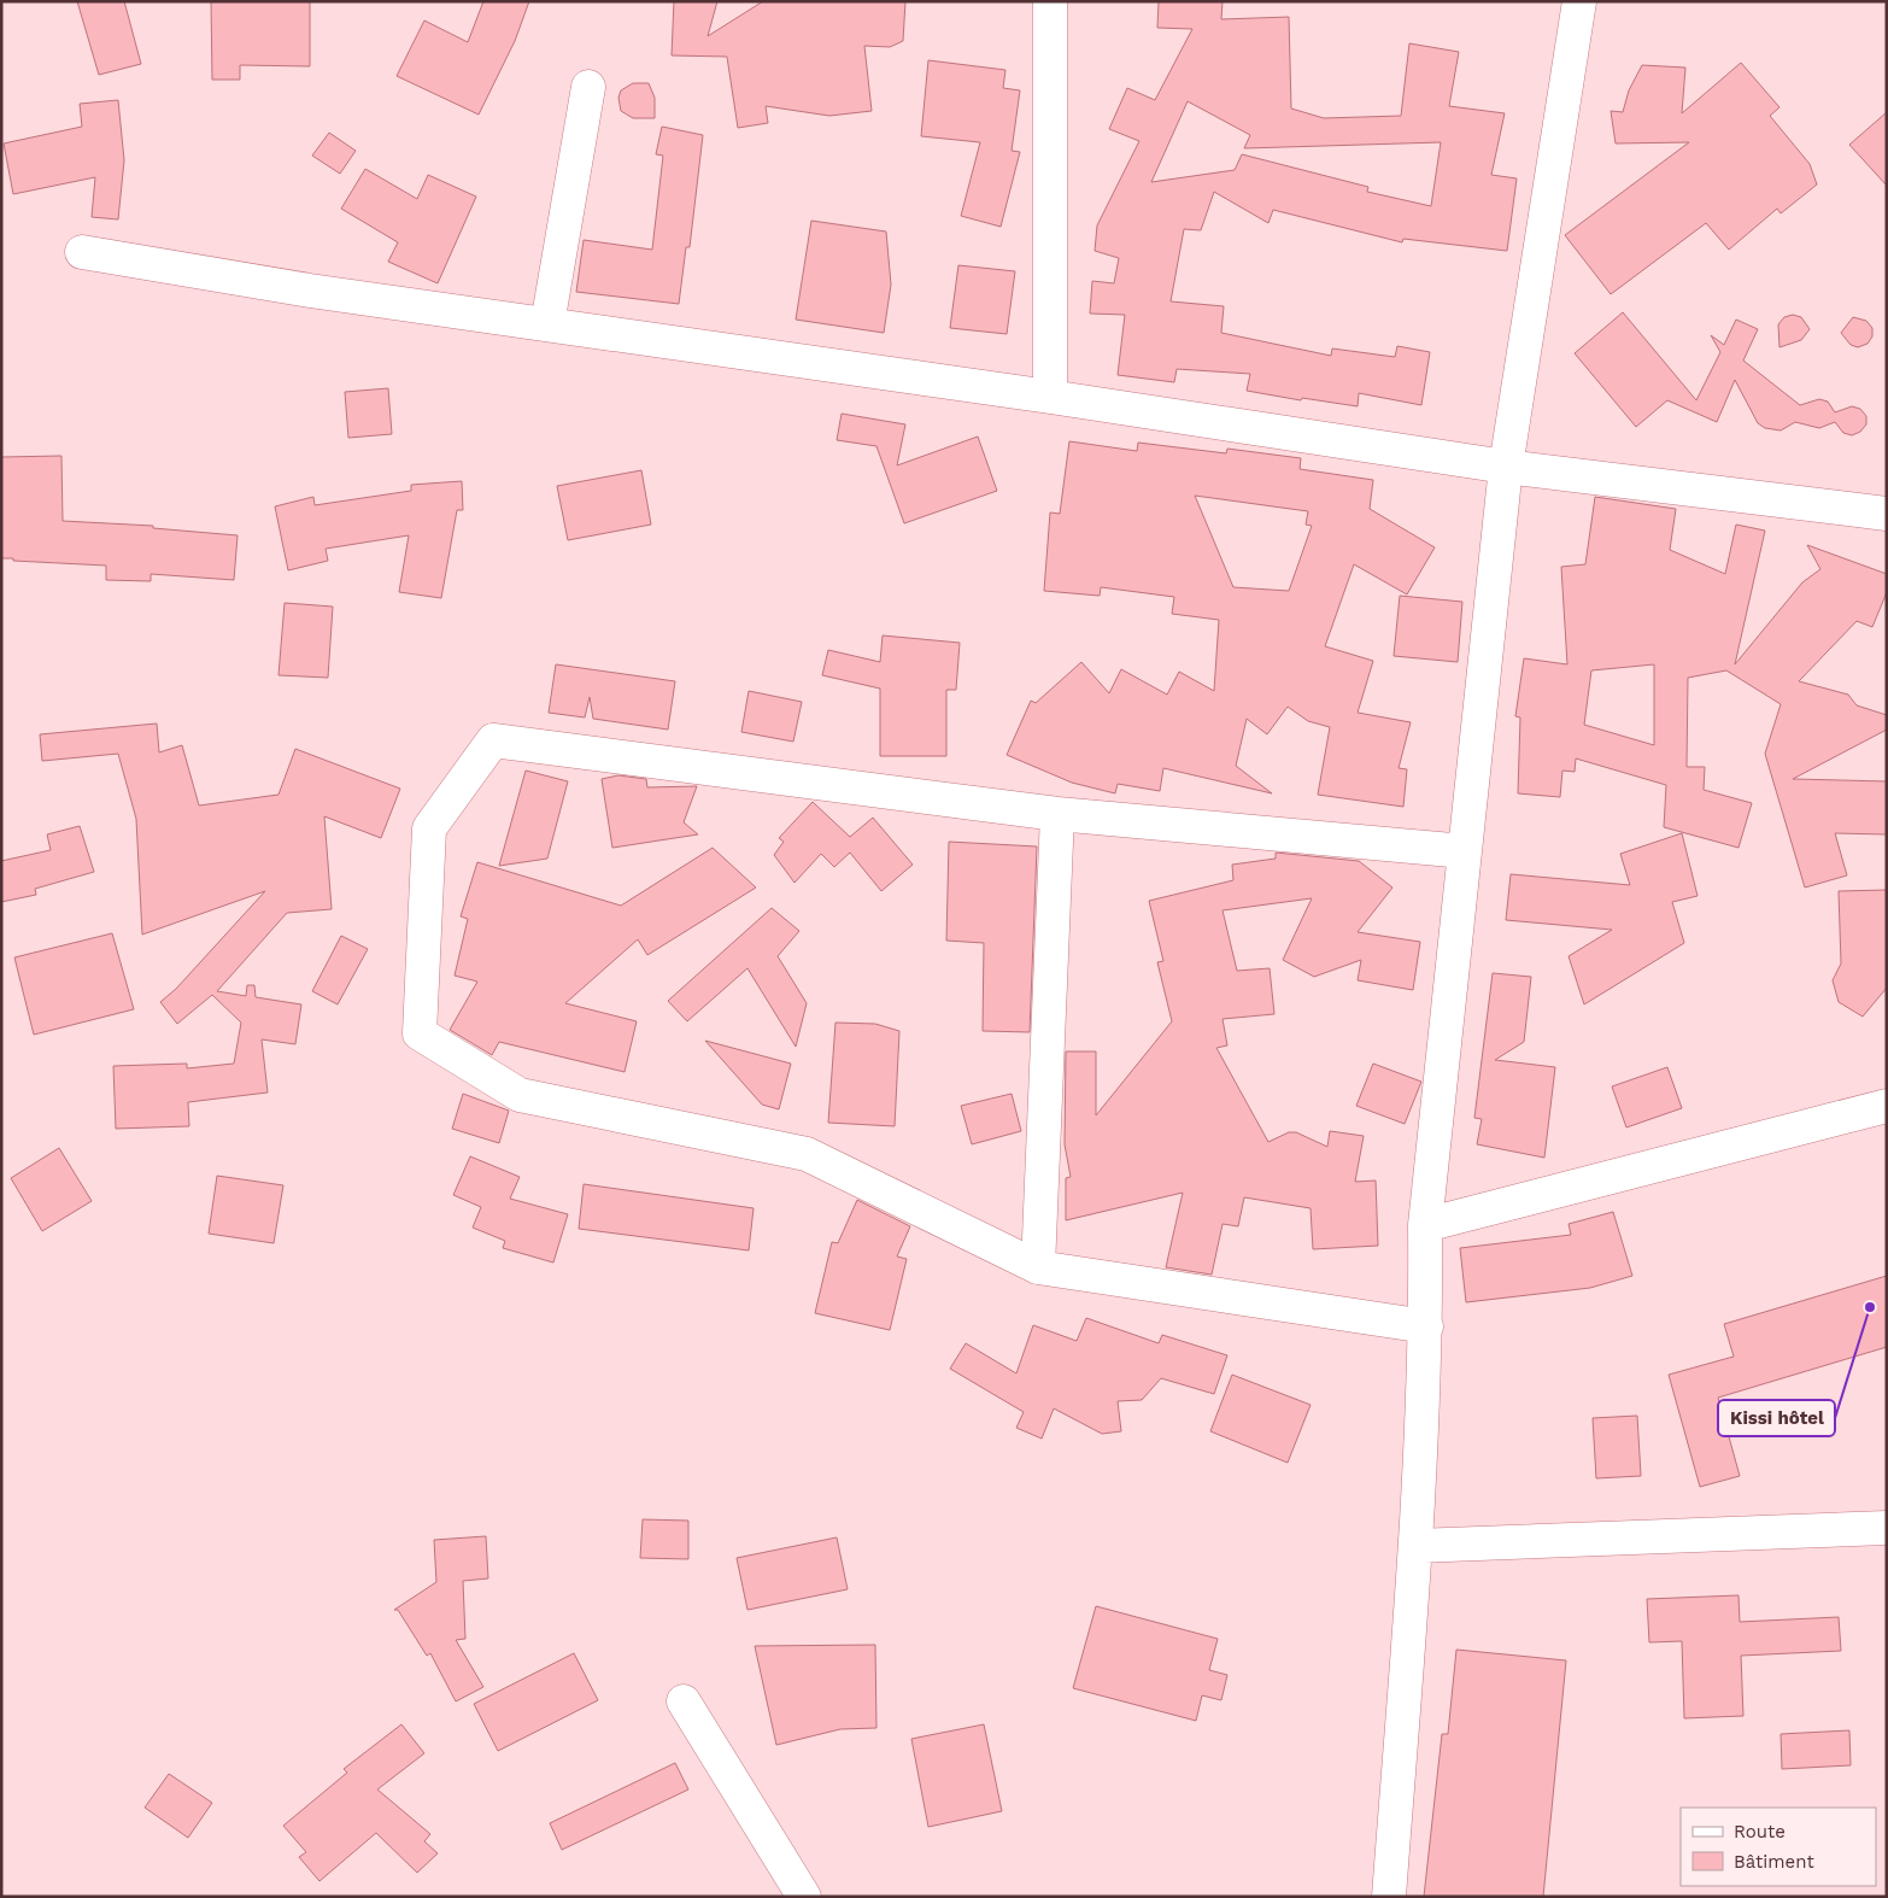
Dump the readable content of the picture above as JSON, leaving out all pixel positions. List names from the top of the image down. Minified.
{"places":["Kissi hôtel"],"legend":["Route","Bâtiment"]}
